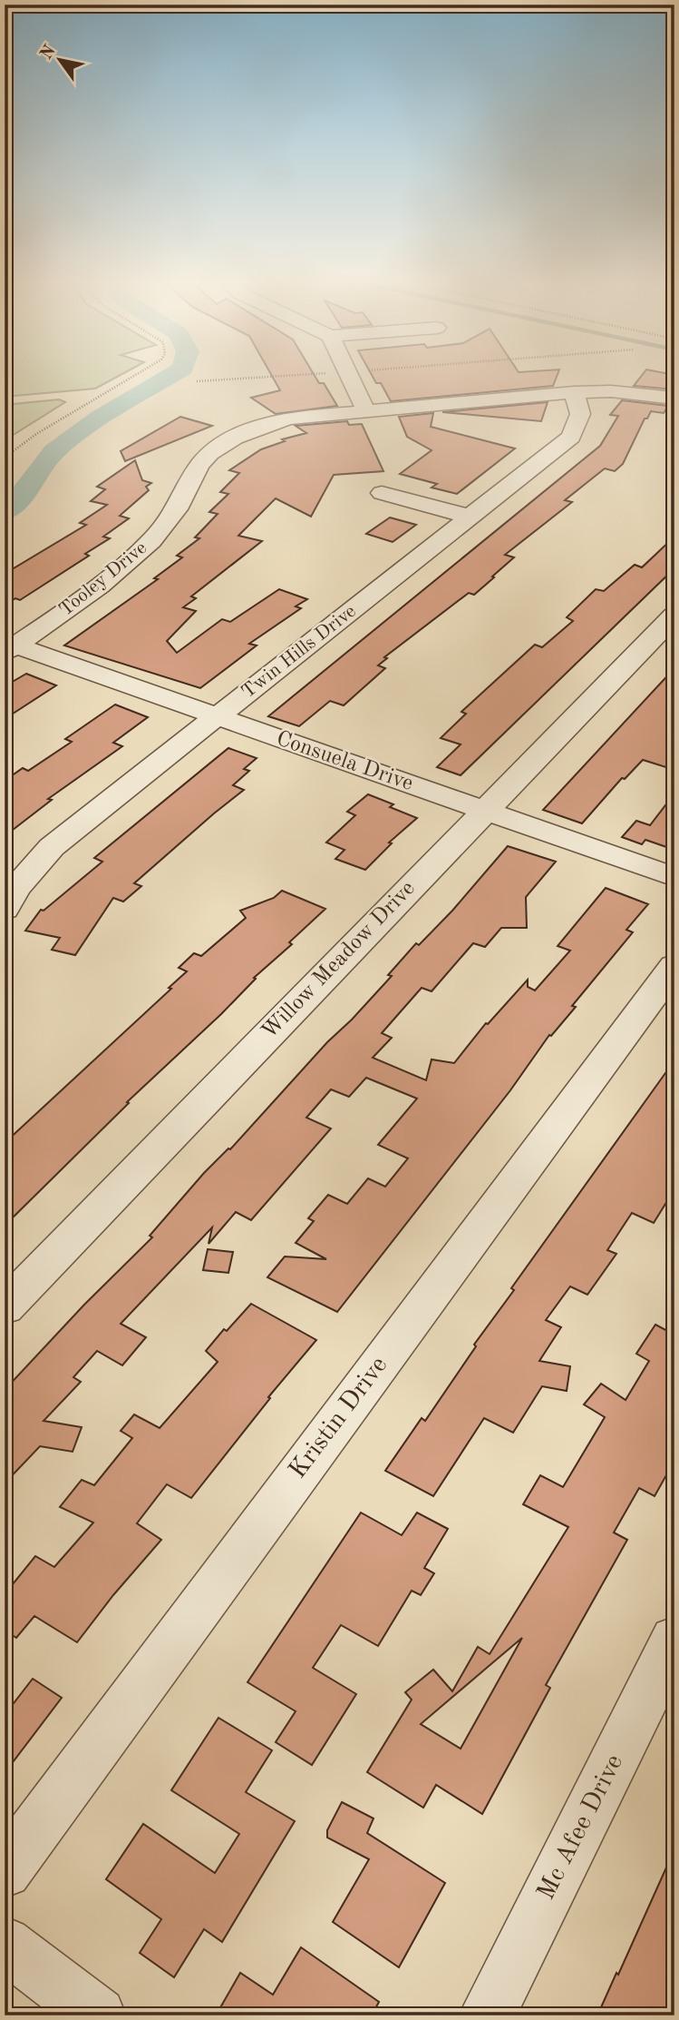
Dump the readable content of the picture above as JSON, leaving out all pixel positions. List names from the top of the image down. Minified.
{"streets":{"street":["Tooley Drive","Twin Hills Drive","Consuela Drive","Willow Meadow Drive","Kristin Drive","Mc Afee Drive"]},"crossings":[["Tooley Drive","Twin Hills Drive"],["Tooley Drive","Consuela Drive"],["Twin Hills Drive","Consuela Drive"],["Consuela Drive","Willow Meadow Drive"]],"north":"top left"}
